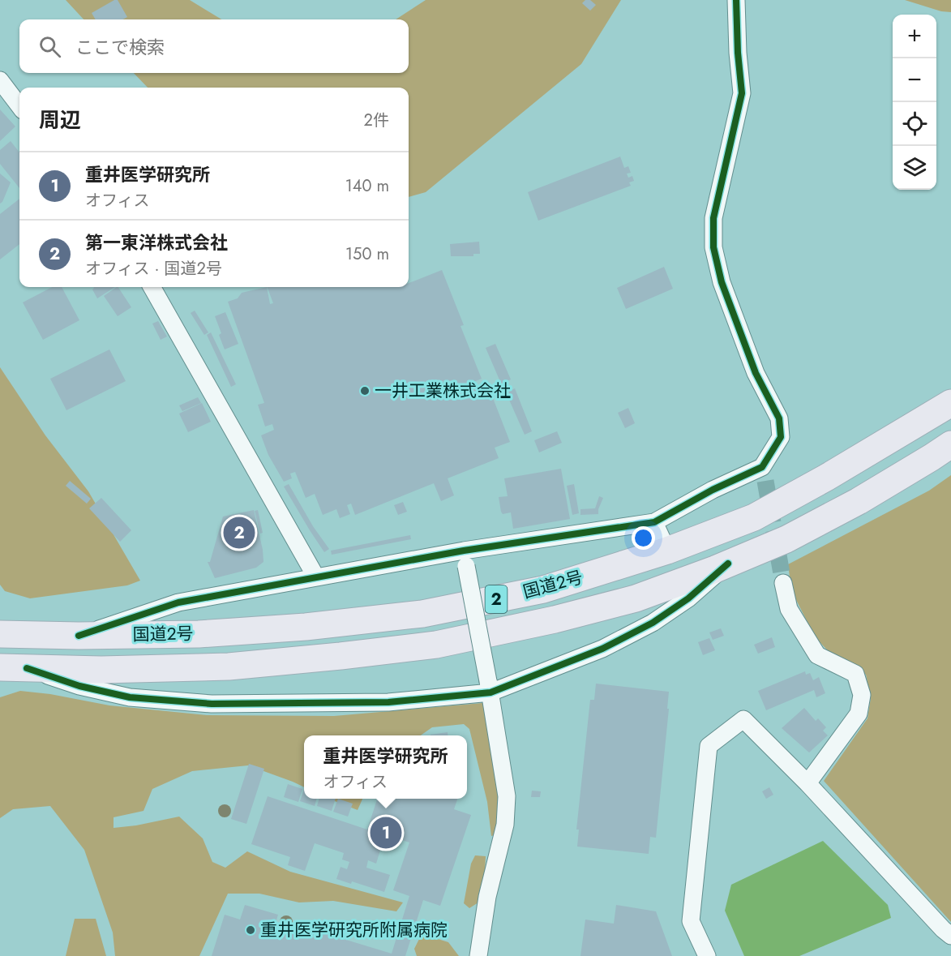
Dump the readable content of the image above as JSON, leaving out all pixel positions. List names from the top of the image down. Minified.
{"streets":{"highway":["国道2号","2"]},"places":["一井工業株式会社","重井医学研究所附属病院"],"page":{"map_buttons":["+","−"],"search":"ここで検索","heading":["周辺","2件"],"list":[{"mark":"1","name":"重井医学研究所","note":"オフィス","value":"140 m"},{"mark":"2","name":"第一東洋株式会社","note":"オフィス · 国道2号","value":"150 m"}],"pins":["2","1"],"popup":["重井医学研究所","オフィス"]}}
